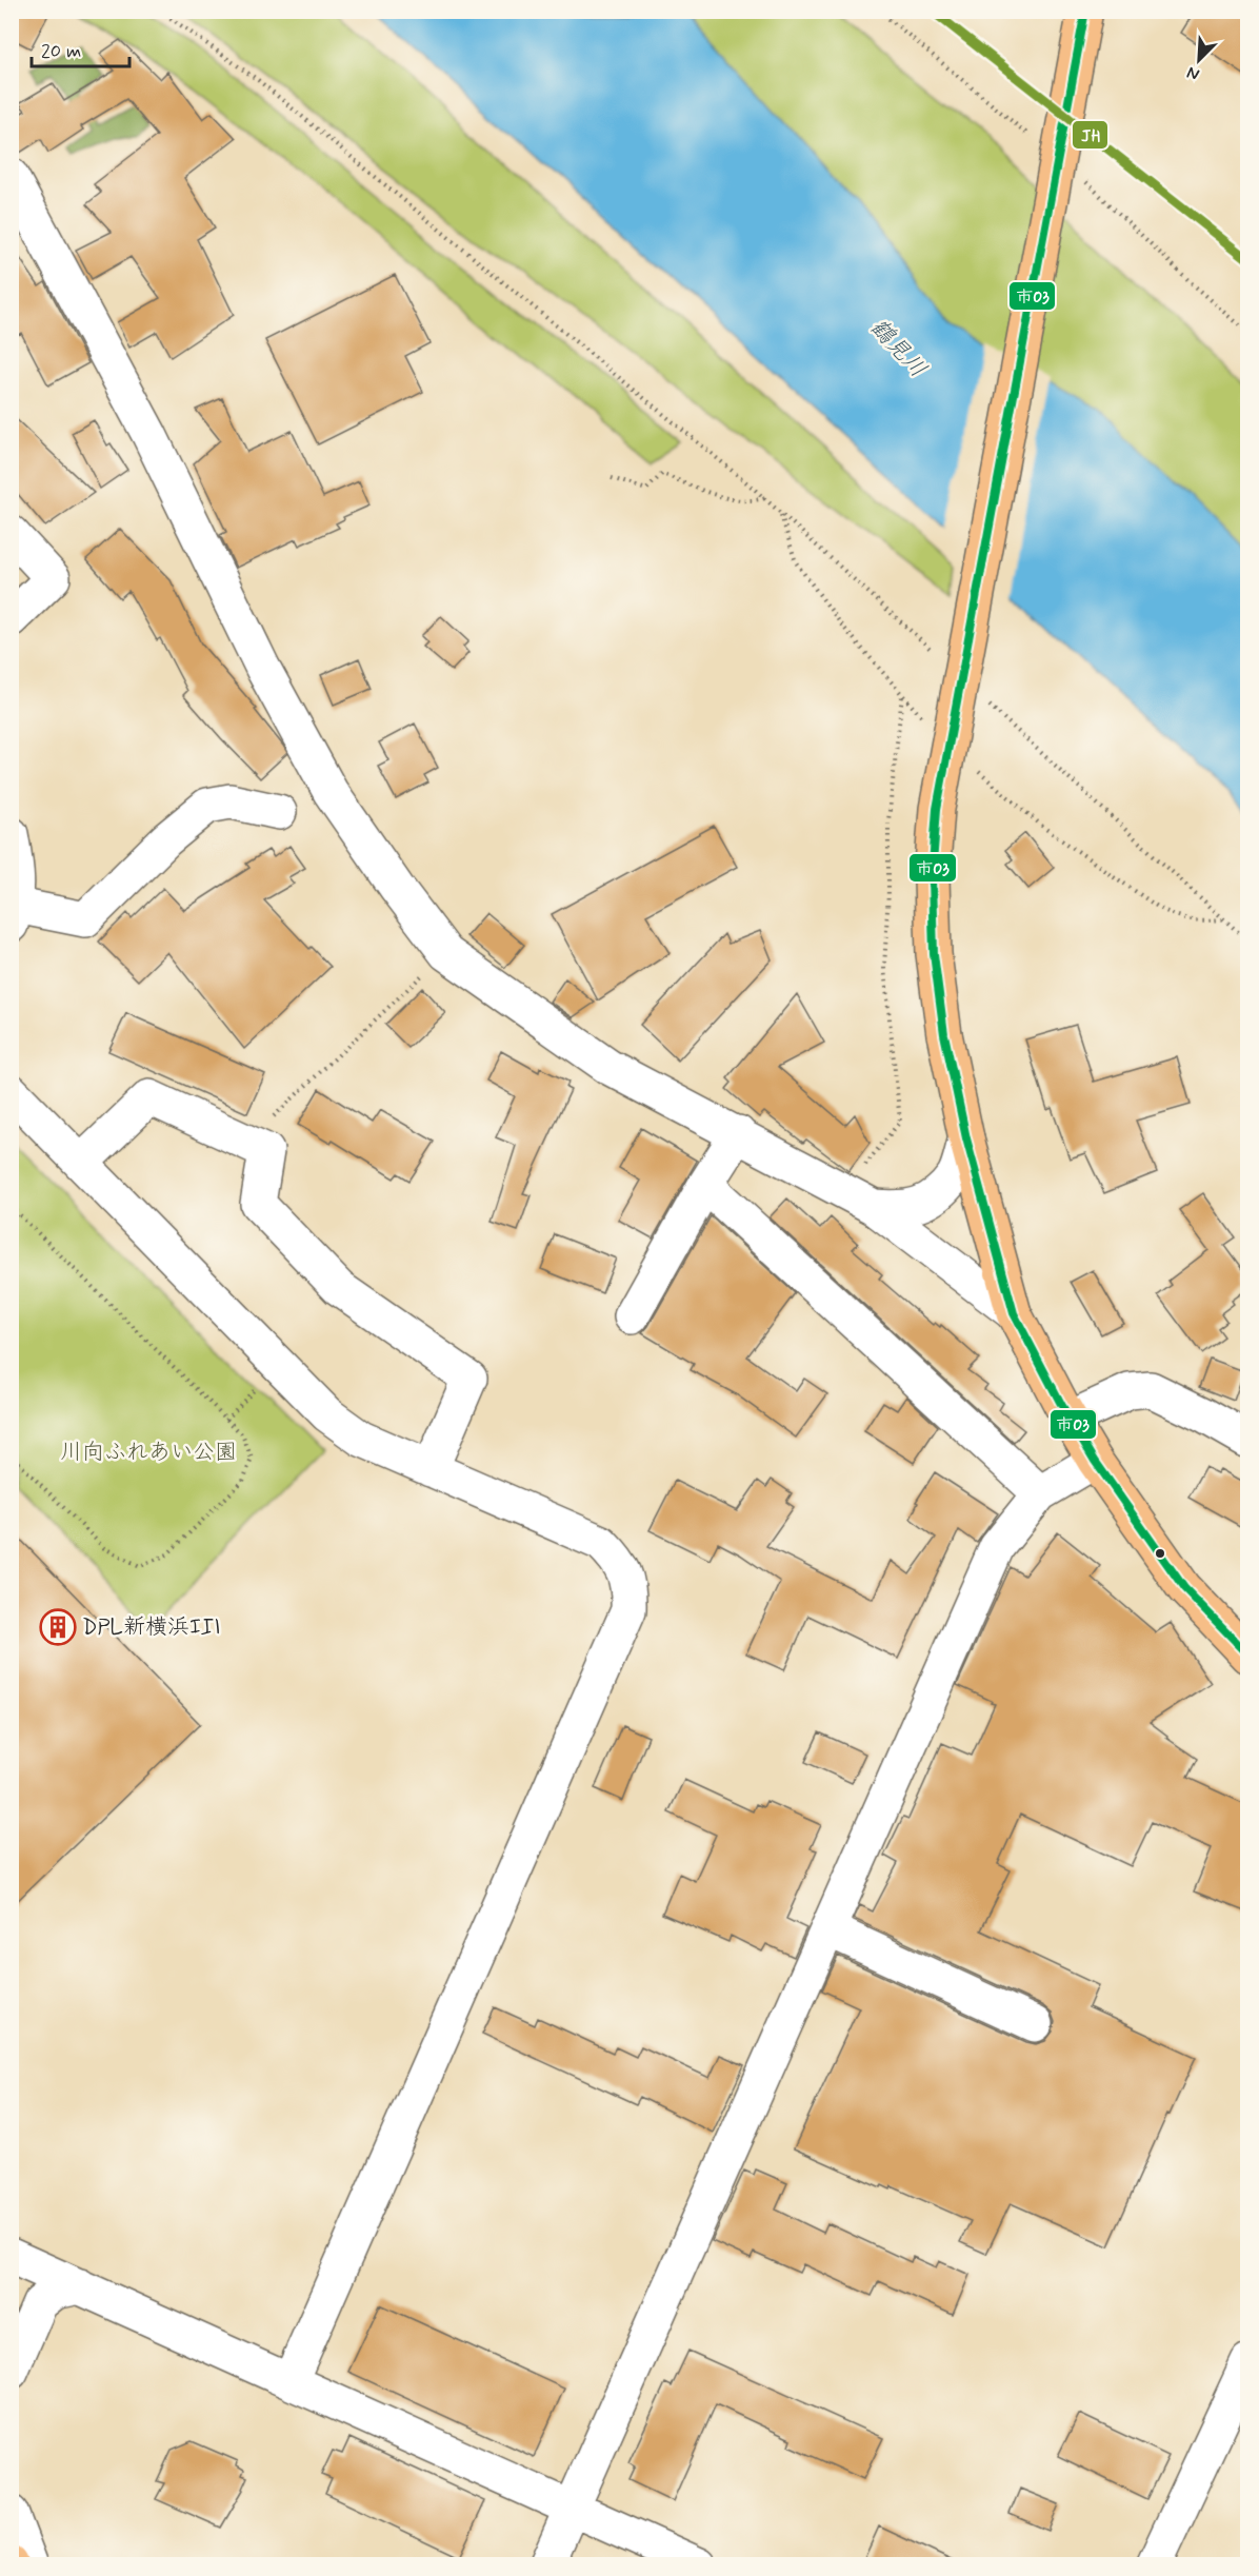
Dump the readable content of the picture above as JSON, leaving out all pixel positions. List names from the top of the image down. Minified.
{"water":["鶴見川"],"parks":["川向ふれあい公園"],"places":{"building":["DPL新横浜III"]},"lines":["transit line JH","transit line 市03"],"scale_bar":"20 m","north":"bottom left"}
